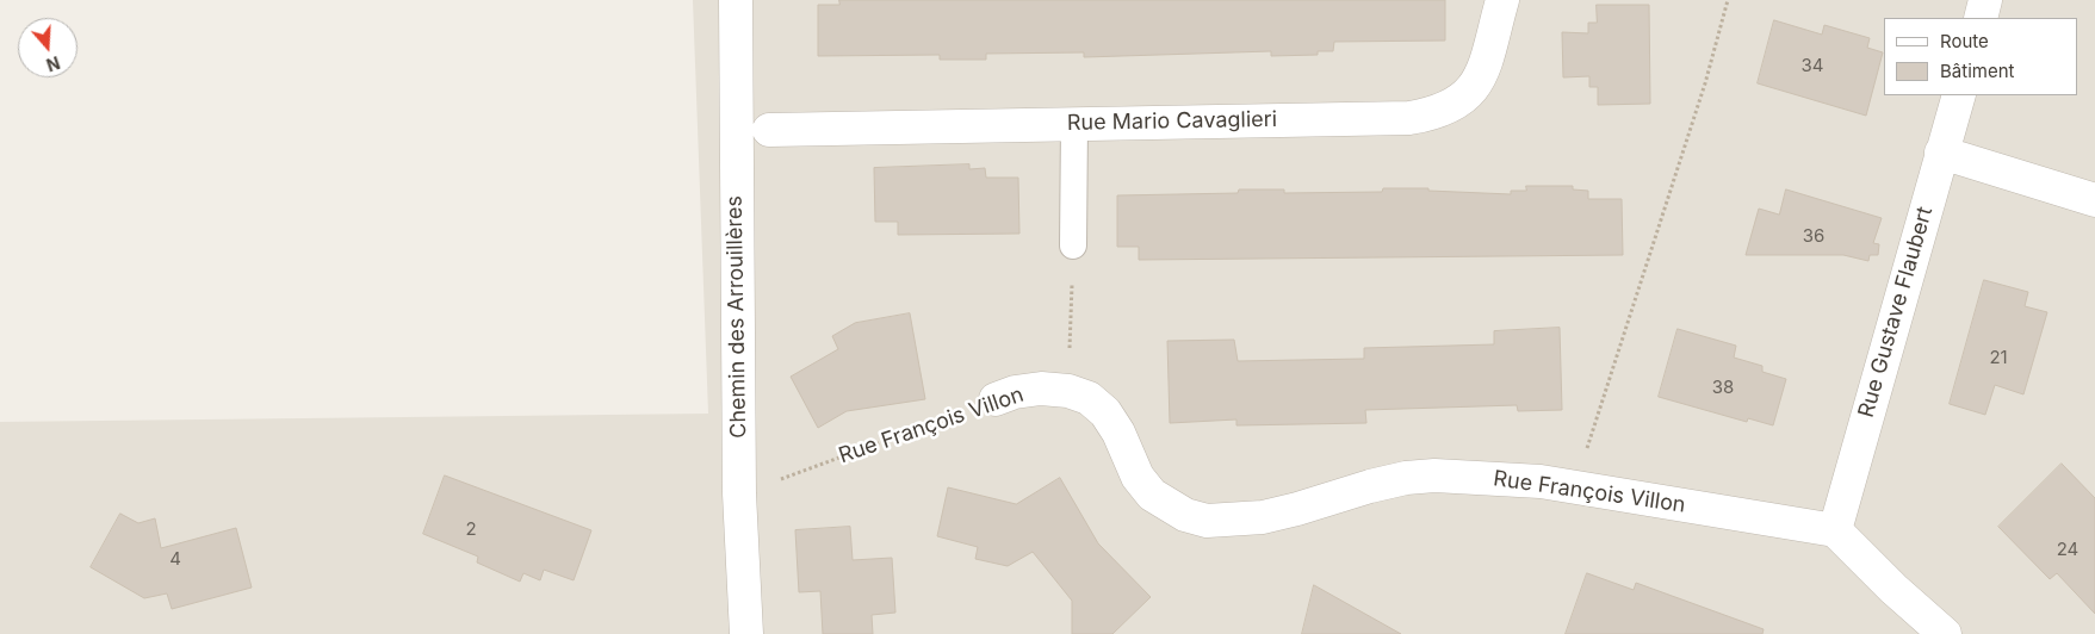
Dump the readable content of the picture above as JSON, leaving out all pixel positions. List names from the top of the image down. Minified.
{"streets":{"street":["Rue Mario Cavaglieri","Rue Gustave Flaubert","Chemin des Arrouillères","Rue François Villon"]},"crossings":[["Rue Gustave Flaubert","Rue François Villon"],["Chemin des Arrouillères","Rue François Villon"]],"house_numbers":["34","36","21","38","2","24","4"],"legend":["Route","Bâtiment"],"north":"bottom"}
